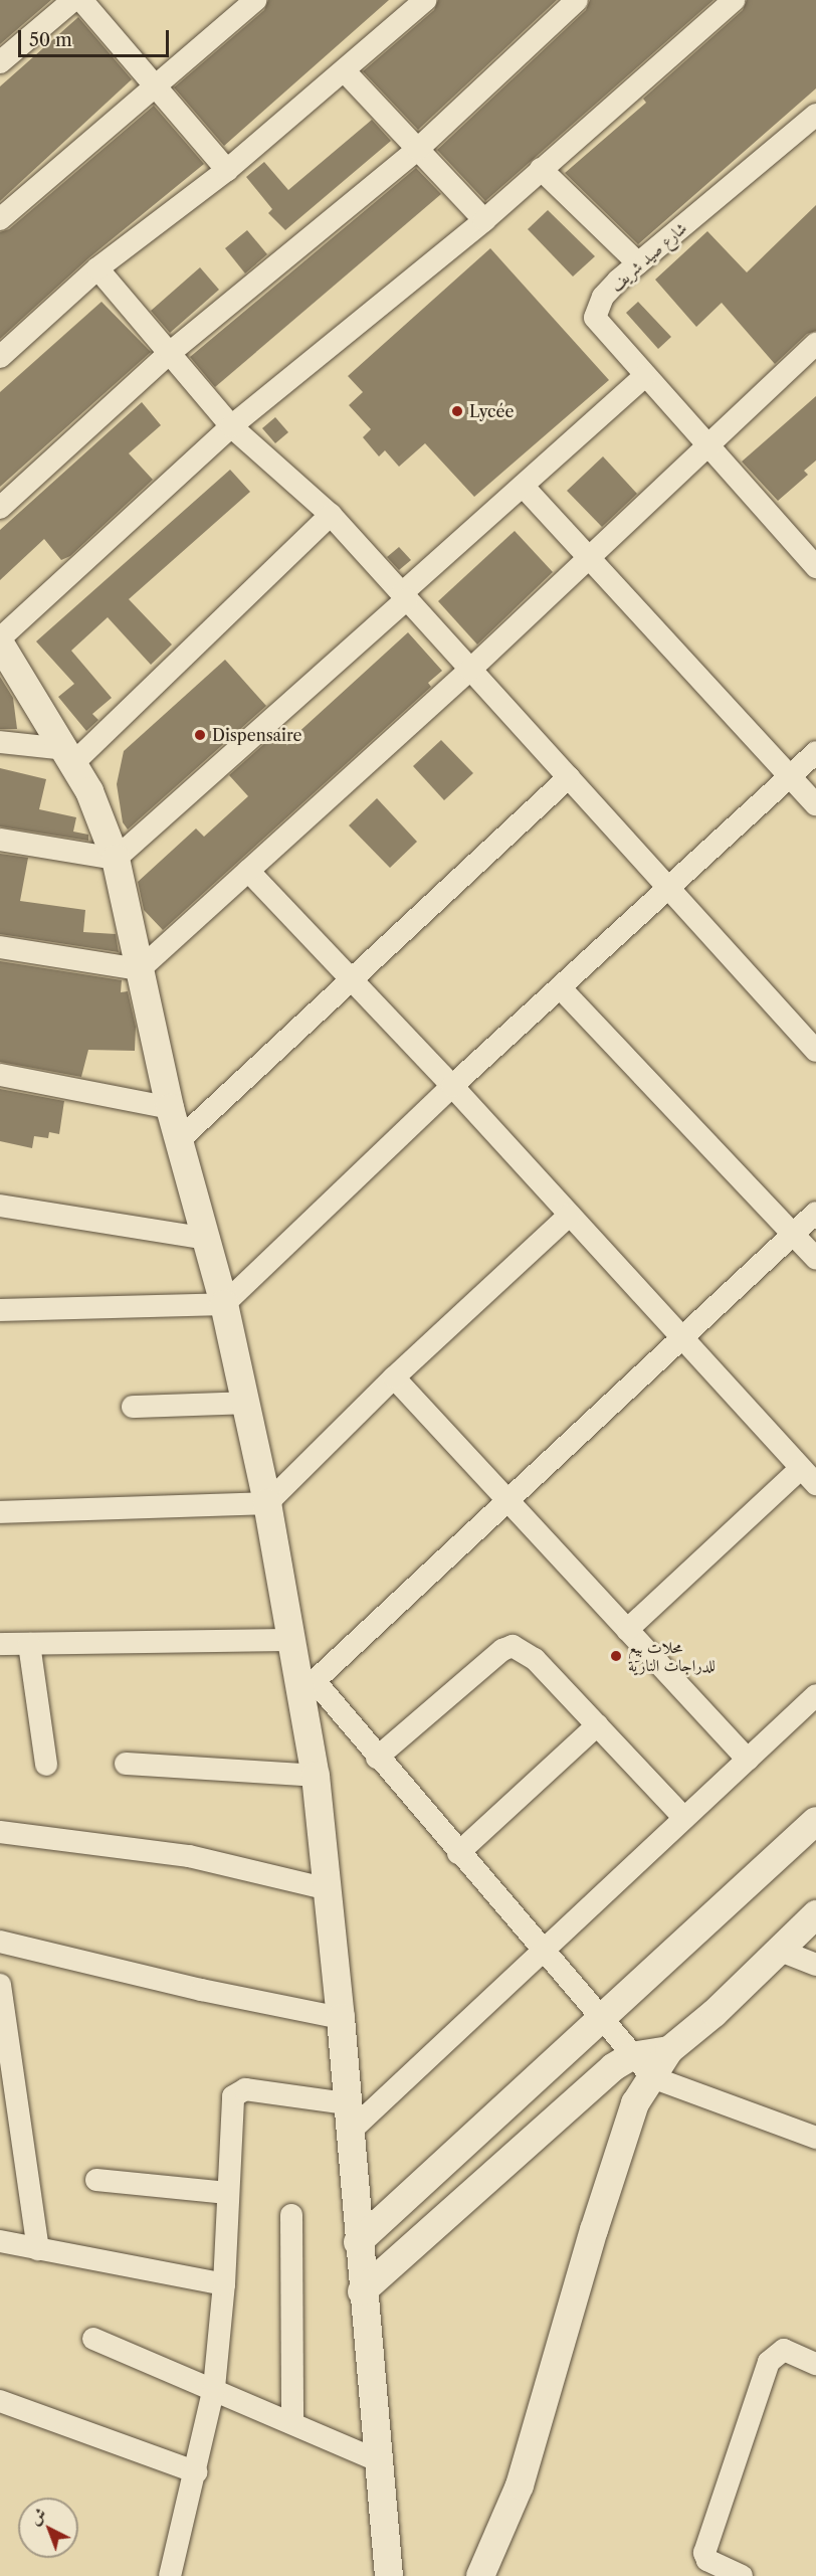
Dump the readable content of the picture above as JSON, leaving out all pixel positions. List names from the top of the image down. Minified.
{"streets":{"street":["شارع صيد شريف"]},"places":["Lycée","Dispensaire","محلات بيع للدراجات النارية"],"scale_bar":"50 m","north":"top left"}
